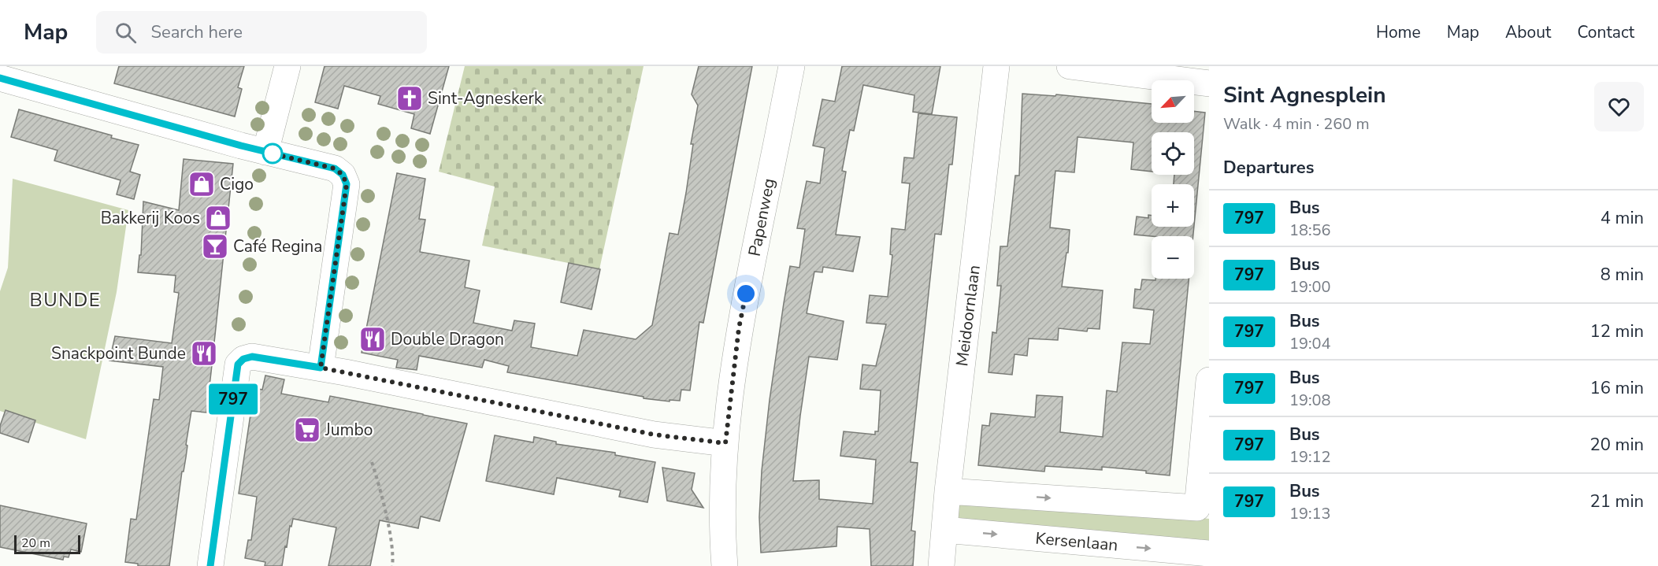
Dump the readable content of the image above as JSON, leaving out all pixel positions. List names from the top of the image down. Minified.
{"streets":{"street":["Papenweg","Meidoornlaan","Kersenlaan"]},"crossings":[["Meidoornlaan","Kersenlaan"]],"one_way":["Kersenlaan"],"districts":["BUNDE"],"places":{"church":["Sint-Agneskerk"],"shop":["Cigo","Bakkerij Koos"],"bar":["Café Regina"],"restaurant":["Double Dragon","Snackpoint Bunde"],"supermarket":["Jumbo"]},"lines":["bus line 797"],"scale_bar":"20 m","north":"bottom left","page":{"header":"Map","search":"Search here","nav":["Home","Map","About","Contact"],"on_map":"797","heading":[["Sint Agnesplein","Walk · 4 min · 260 m"],"Departures"],"map_buttons":["+","−"],"list":[{"mark":"797","name":"Bus","note":"18:56","value":"4 min"},{"mark":"797","name":"Bus","note":"19:00","value":"8 min"},{"mark":"797","name":"Bus","note":"19:04","value":"12 min"},{"mark":"797","name":"Bus","note":"19:08","value":"16 min"},{"mark":"797","name":"Bus","note":"19:12","value":"20 min"},{"mark":"797","name":"Bus","note":"19:13","value":"21 min"}],"scale":"20 m"}}
